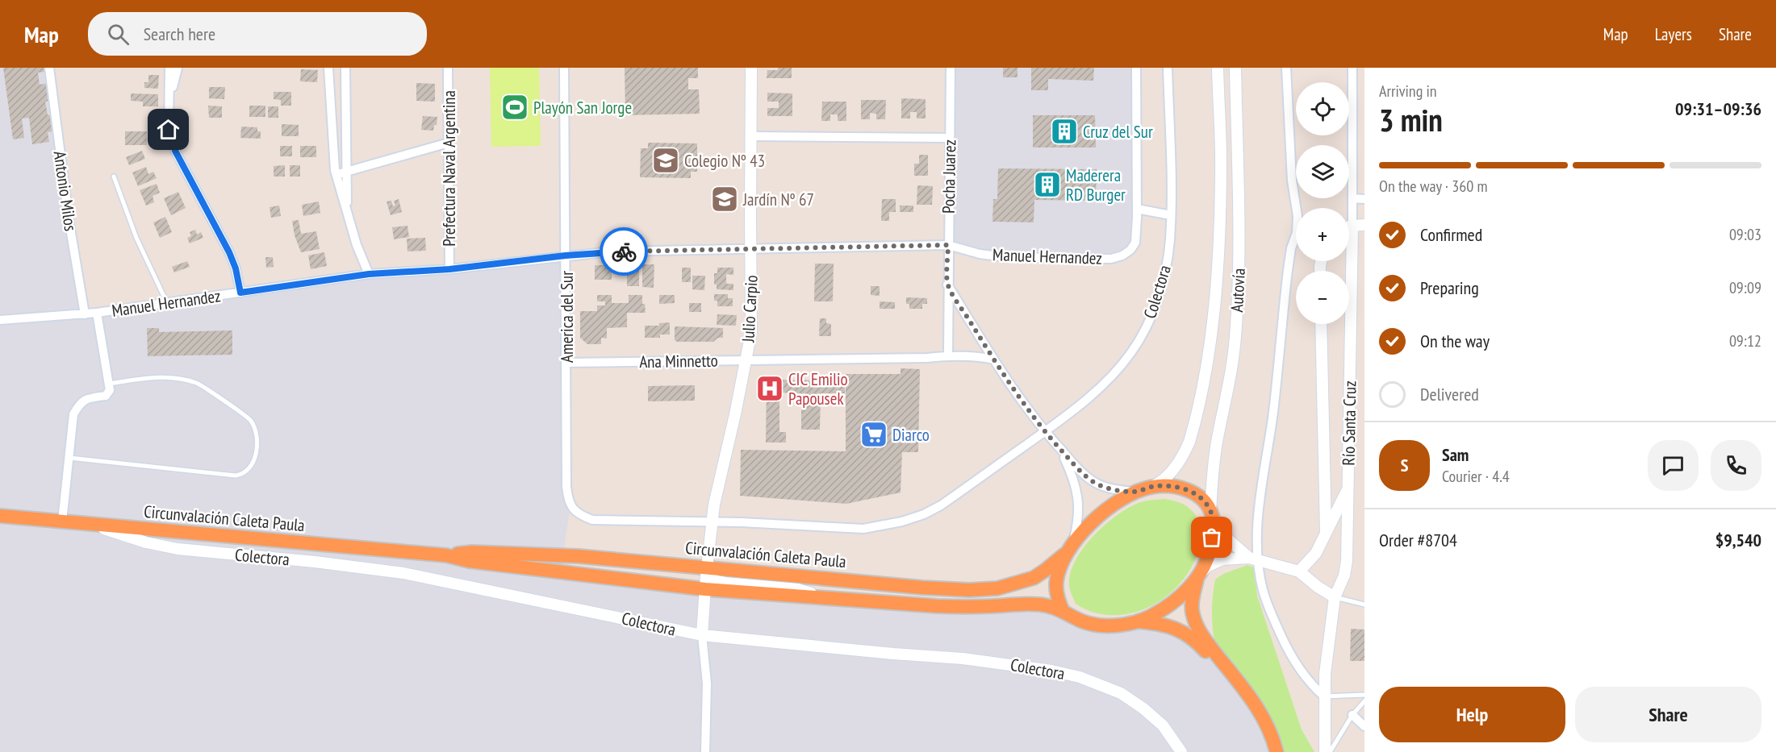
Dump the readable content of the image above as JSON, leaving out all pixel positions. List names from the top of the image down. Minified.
{"streets":{"highway":["Circunvalación Caleta Paula"],"street":["Prefectura Naval Argentina","Pocha Juarez","Antonio Milos","Manuel Hernandez","Autovía","Colectora","Julio Carpio","America del Sur","Ana Minnetto","Río Santa Cruz"]},"crossings":[["Prefectura Naval Argentina","Manuel Hernandez"],["Pocha Juarez","Manuel Hernandez"],["Pocha Juarez","Ana Minnetto"],["Antonio Milos","Manuel Hernandez"],["Manuel Hernandez","Julio Carpio"],["Manuel Hernandez","America del Sur"],["Autovía","Circunvalación Caleta Paula"],["Colectora","Julio Carpio"],["Colectora","America del Sur"],["Colectora","Circunvalación Caleta Paula"],["Julio Carpio","Ana Minnetto"],["Julio Carpio","Circunvalación Caleta Paula"],["America del Sur","Ana Minnetto"]],"places":{"sports":["Playón San Jorge"],"building":["Cruz del Sur","Maderera RD Burger"],"school or university":["Colegio Nº 43","Jardín Nº 67"],"hospital":["CIC Emilio Papousek"],"supermarket":["Diarco"]},"page":{"header":"Map","search":"Search here","nav":["Map","Layers","Share"],"heading":["3 min","Arriving in","09:31–09:36"],"panel":["Sam","Courier · 4.4","Order #8704","$9,540"],"map_buttons":["+","−"],"bar":"On the way · 360 m","list":[["Confirmed","09:03"],["Preparing","09:09"],["On the way","09:12"],"Delivered"],"round":"S","buttons":["Help","Share"]}}
